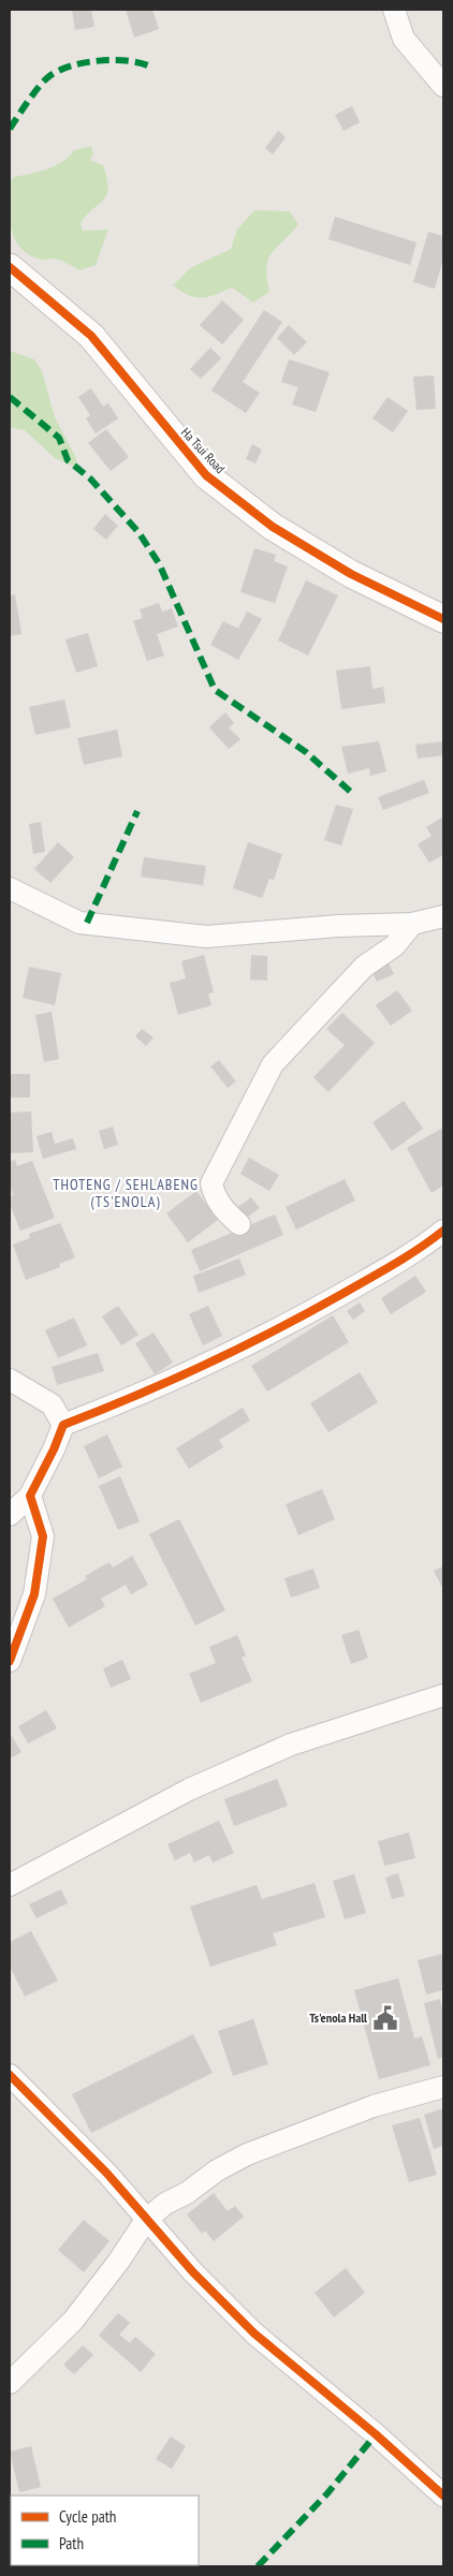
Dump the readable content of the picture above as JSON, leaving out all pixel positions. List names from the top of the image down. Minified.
{"streets":{"street":["Ha Tsui Road"]},"districts":["THOTENG / SEHLABENG (TS'ENOLA)"],"places":{"public building":["Ts'enola Hall"]},"legend":["Cycle path","Path"]}
